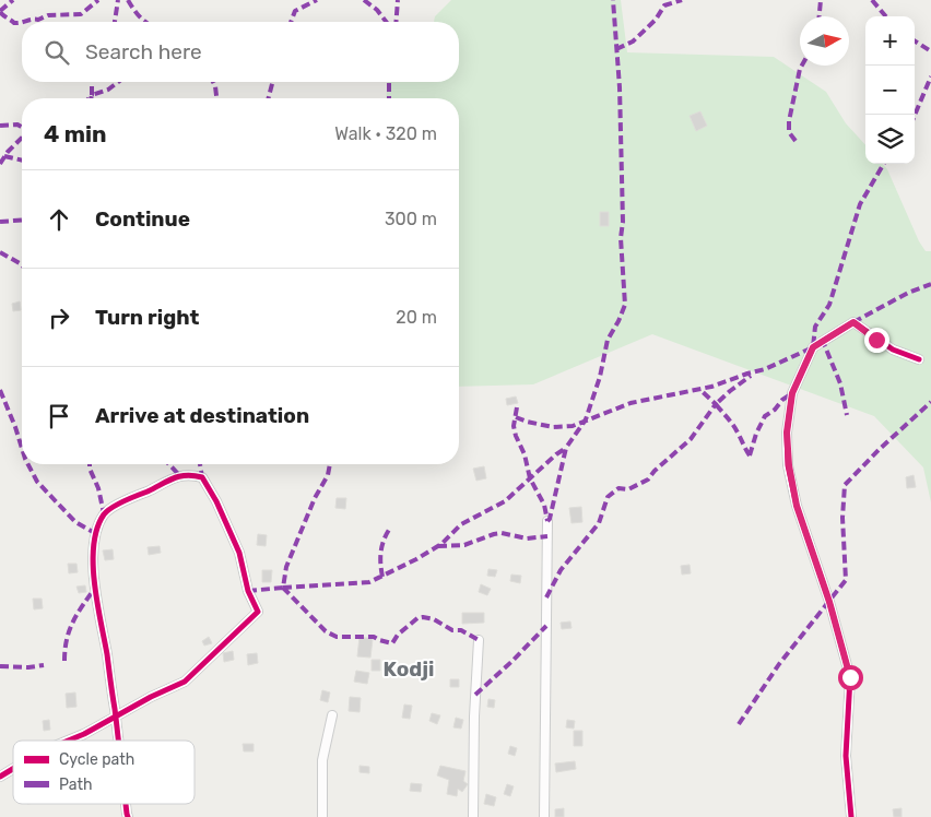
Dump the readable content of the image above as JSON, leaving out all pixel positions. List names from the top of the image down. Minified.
{"districts":["Kodji"],"legend":["Cycle path","Path"],"north":"right","page":{"map_buttons":["+","−"],"search":"Search here","heading":["4 min","Walk · 320 m"],"list":[["Continue","300 m"],["Turn right","20 m"],"Arrive at destination"]}}
